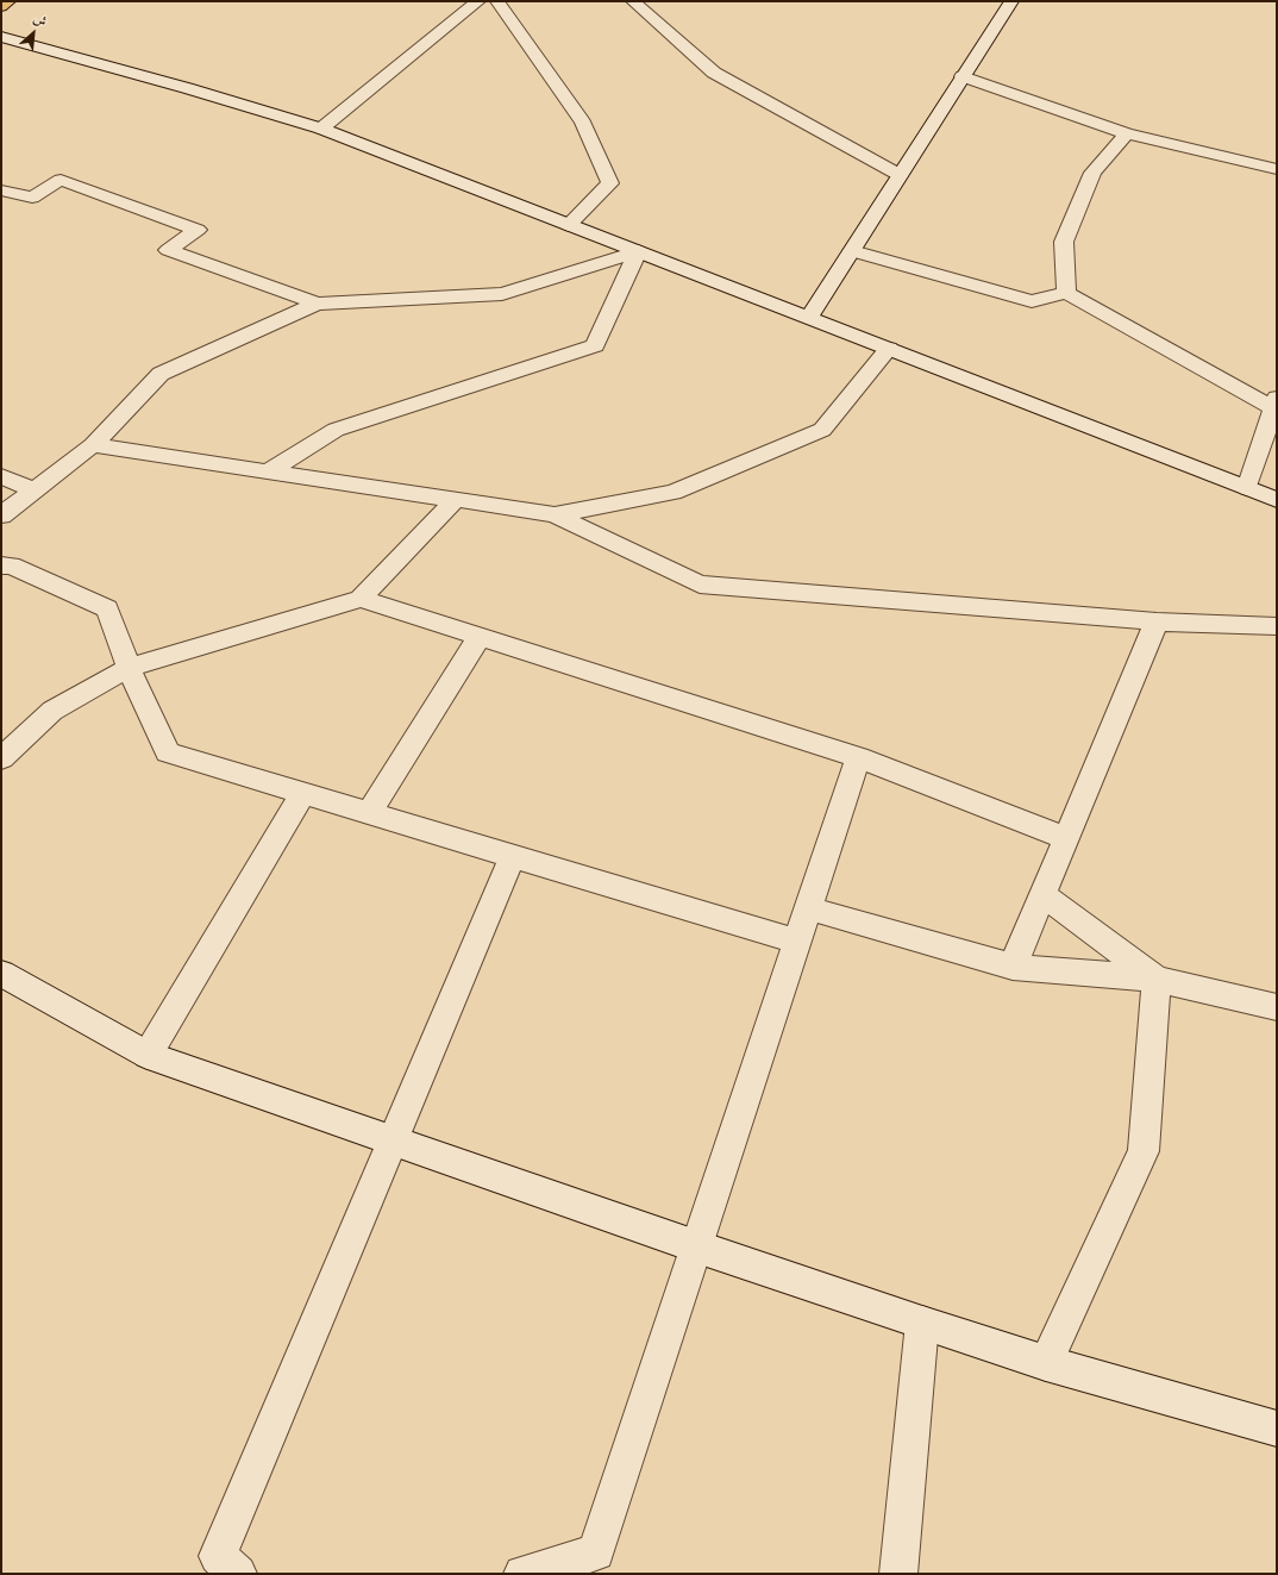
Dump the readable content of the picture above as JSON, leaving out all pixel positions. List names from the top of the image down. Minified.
{"north":"top right"}
